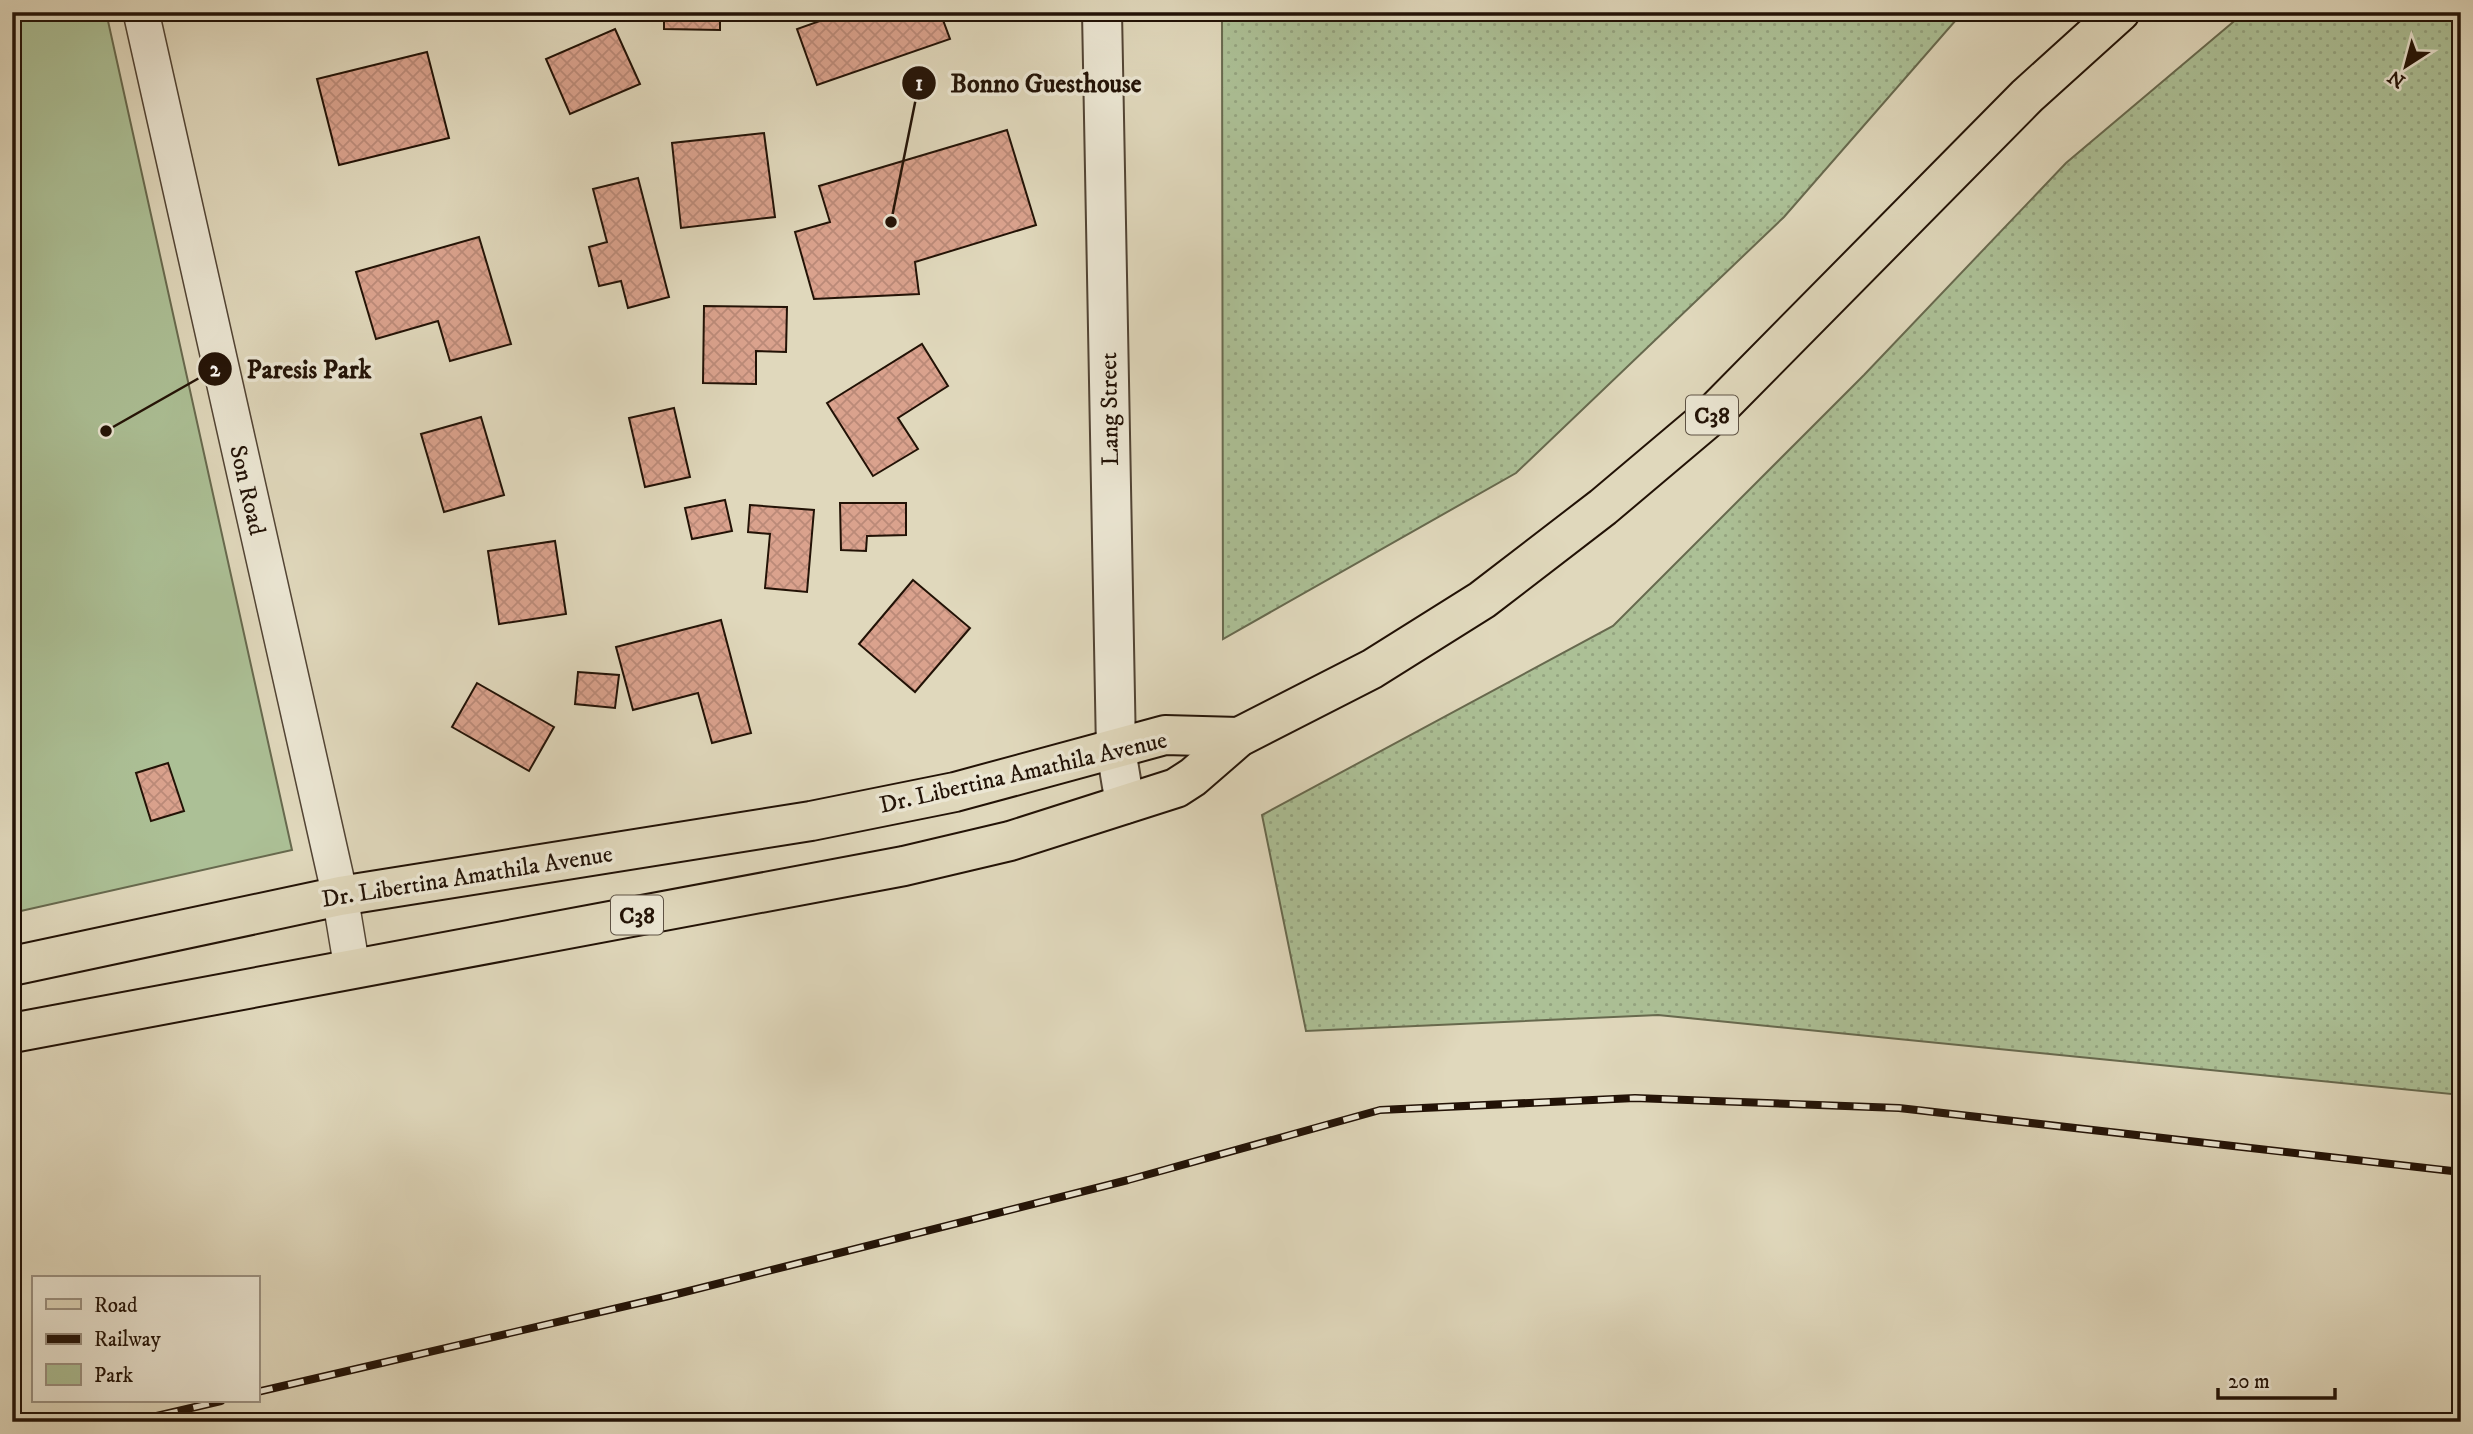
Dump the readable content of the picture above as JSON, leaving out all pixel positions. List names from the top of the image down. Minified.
{"streets":{"main road":["C38","Dr. Libertina Amathila Avenue"],"street":["Lang Street","Son Road"]},"crossings":[["Lang Street","Dr. Libertina Amathila Avenue"],["C38","Dr. Libertina Amathila Avenue"],["Son Road","Dr. Libertina Amathila Avenue"]],"places":["Bonno Guesthouse","Paresis Park"],"legend":["Road","Railway","Park"],"scale_bar":"20 m","north":"bottom left"}
